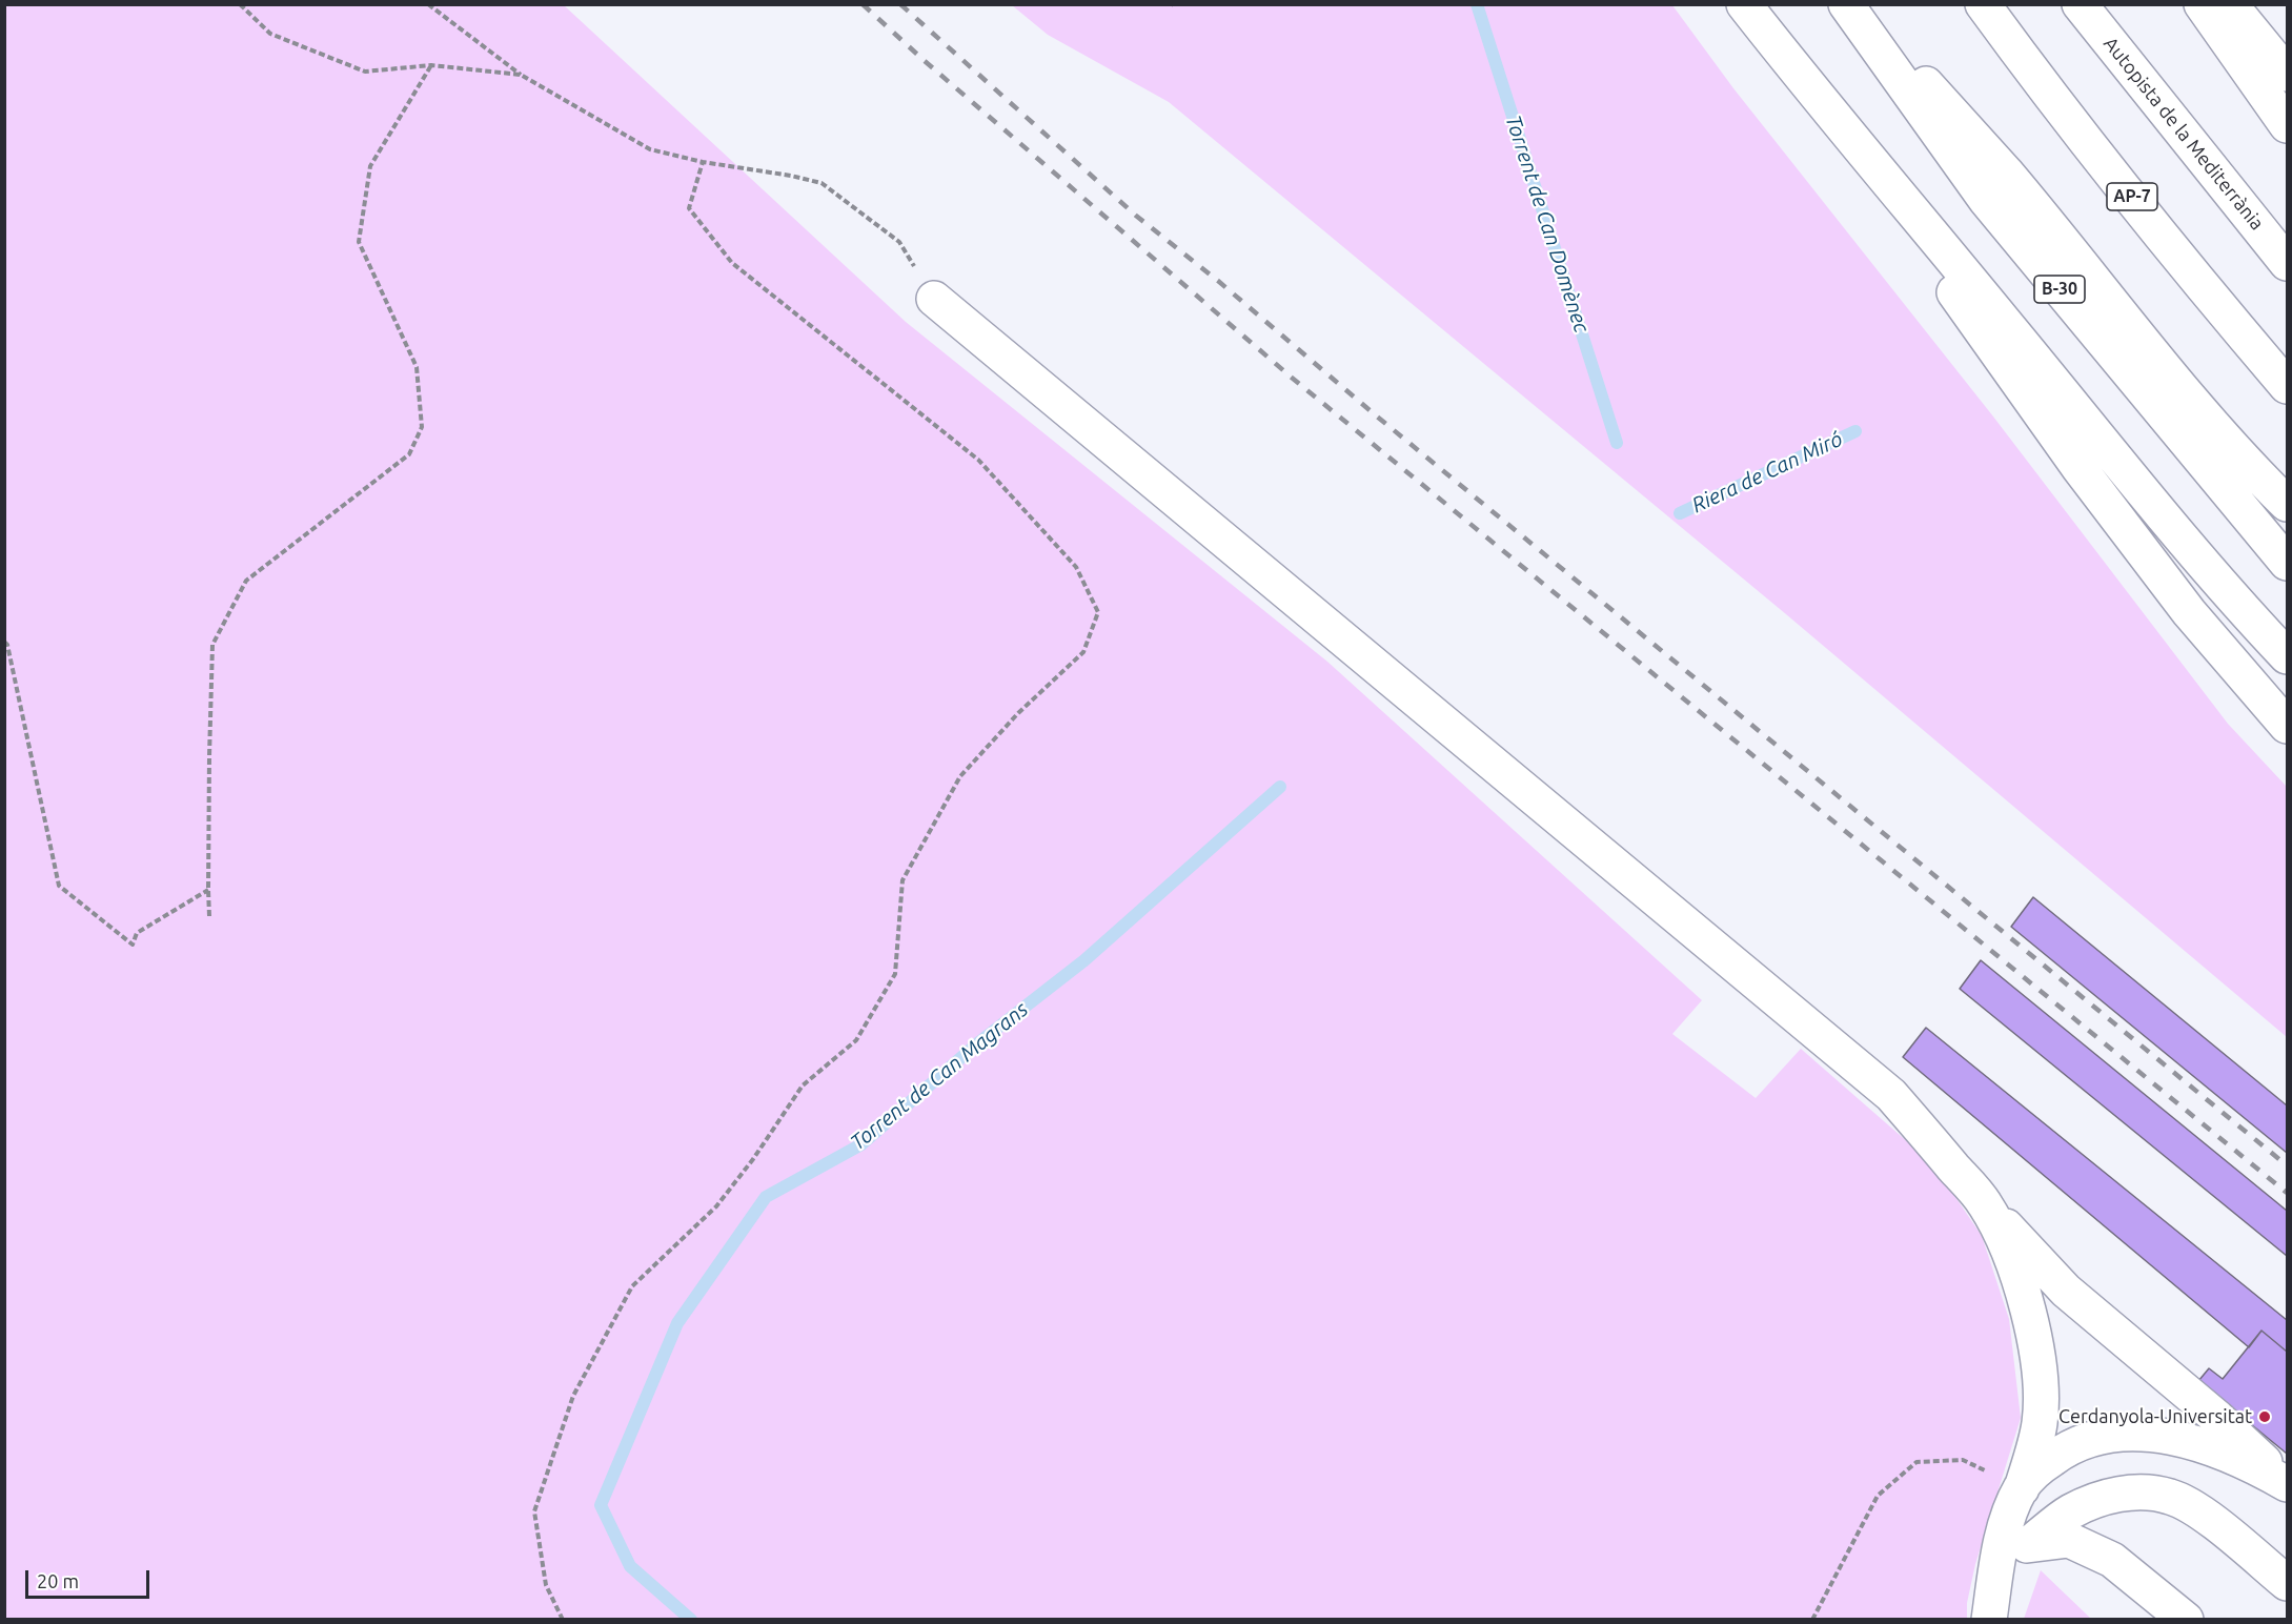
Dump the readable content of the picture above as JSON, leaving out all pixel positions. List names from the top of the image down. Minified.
{"streets":{"main road":["Autopista de la Mediterrània","AP-7","B-30"]},"water":["Torrent de Can Domènec","Riera de Can Miró","Torrent de Can Magrans"],"places":["Cerdanyola-Universitat"],"scale_bar":"20 m"}
